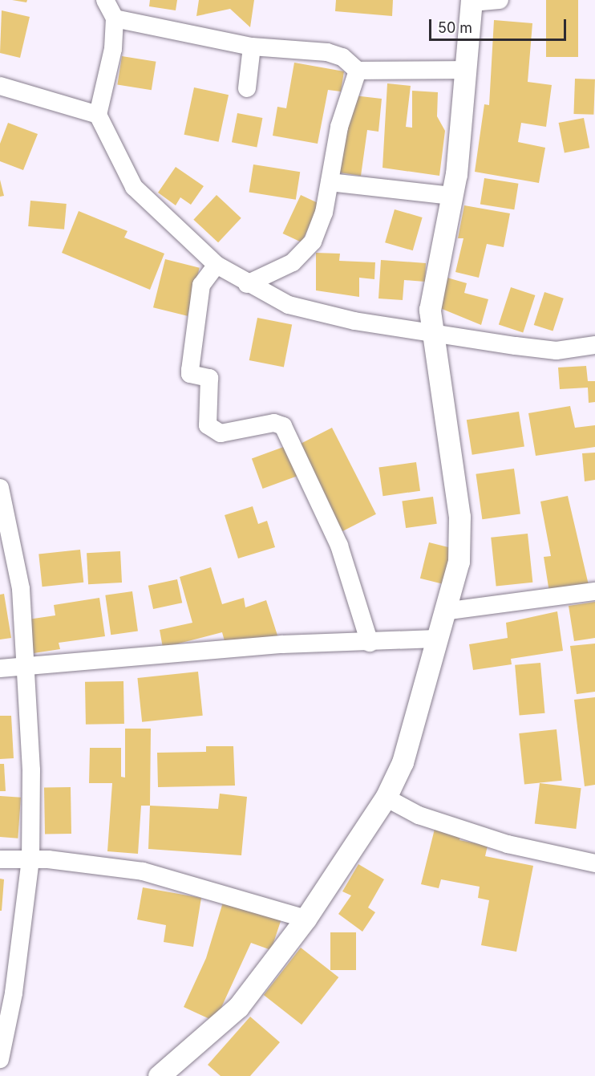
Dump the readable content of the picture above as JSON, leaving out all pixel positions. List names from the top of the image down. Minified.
{"scale_bar":"50 m"}
